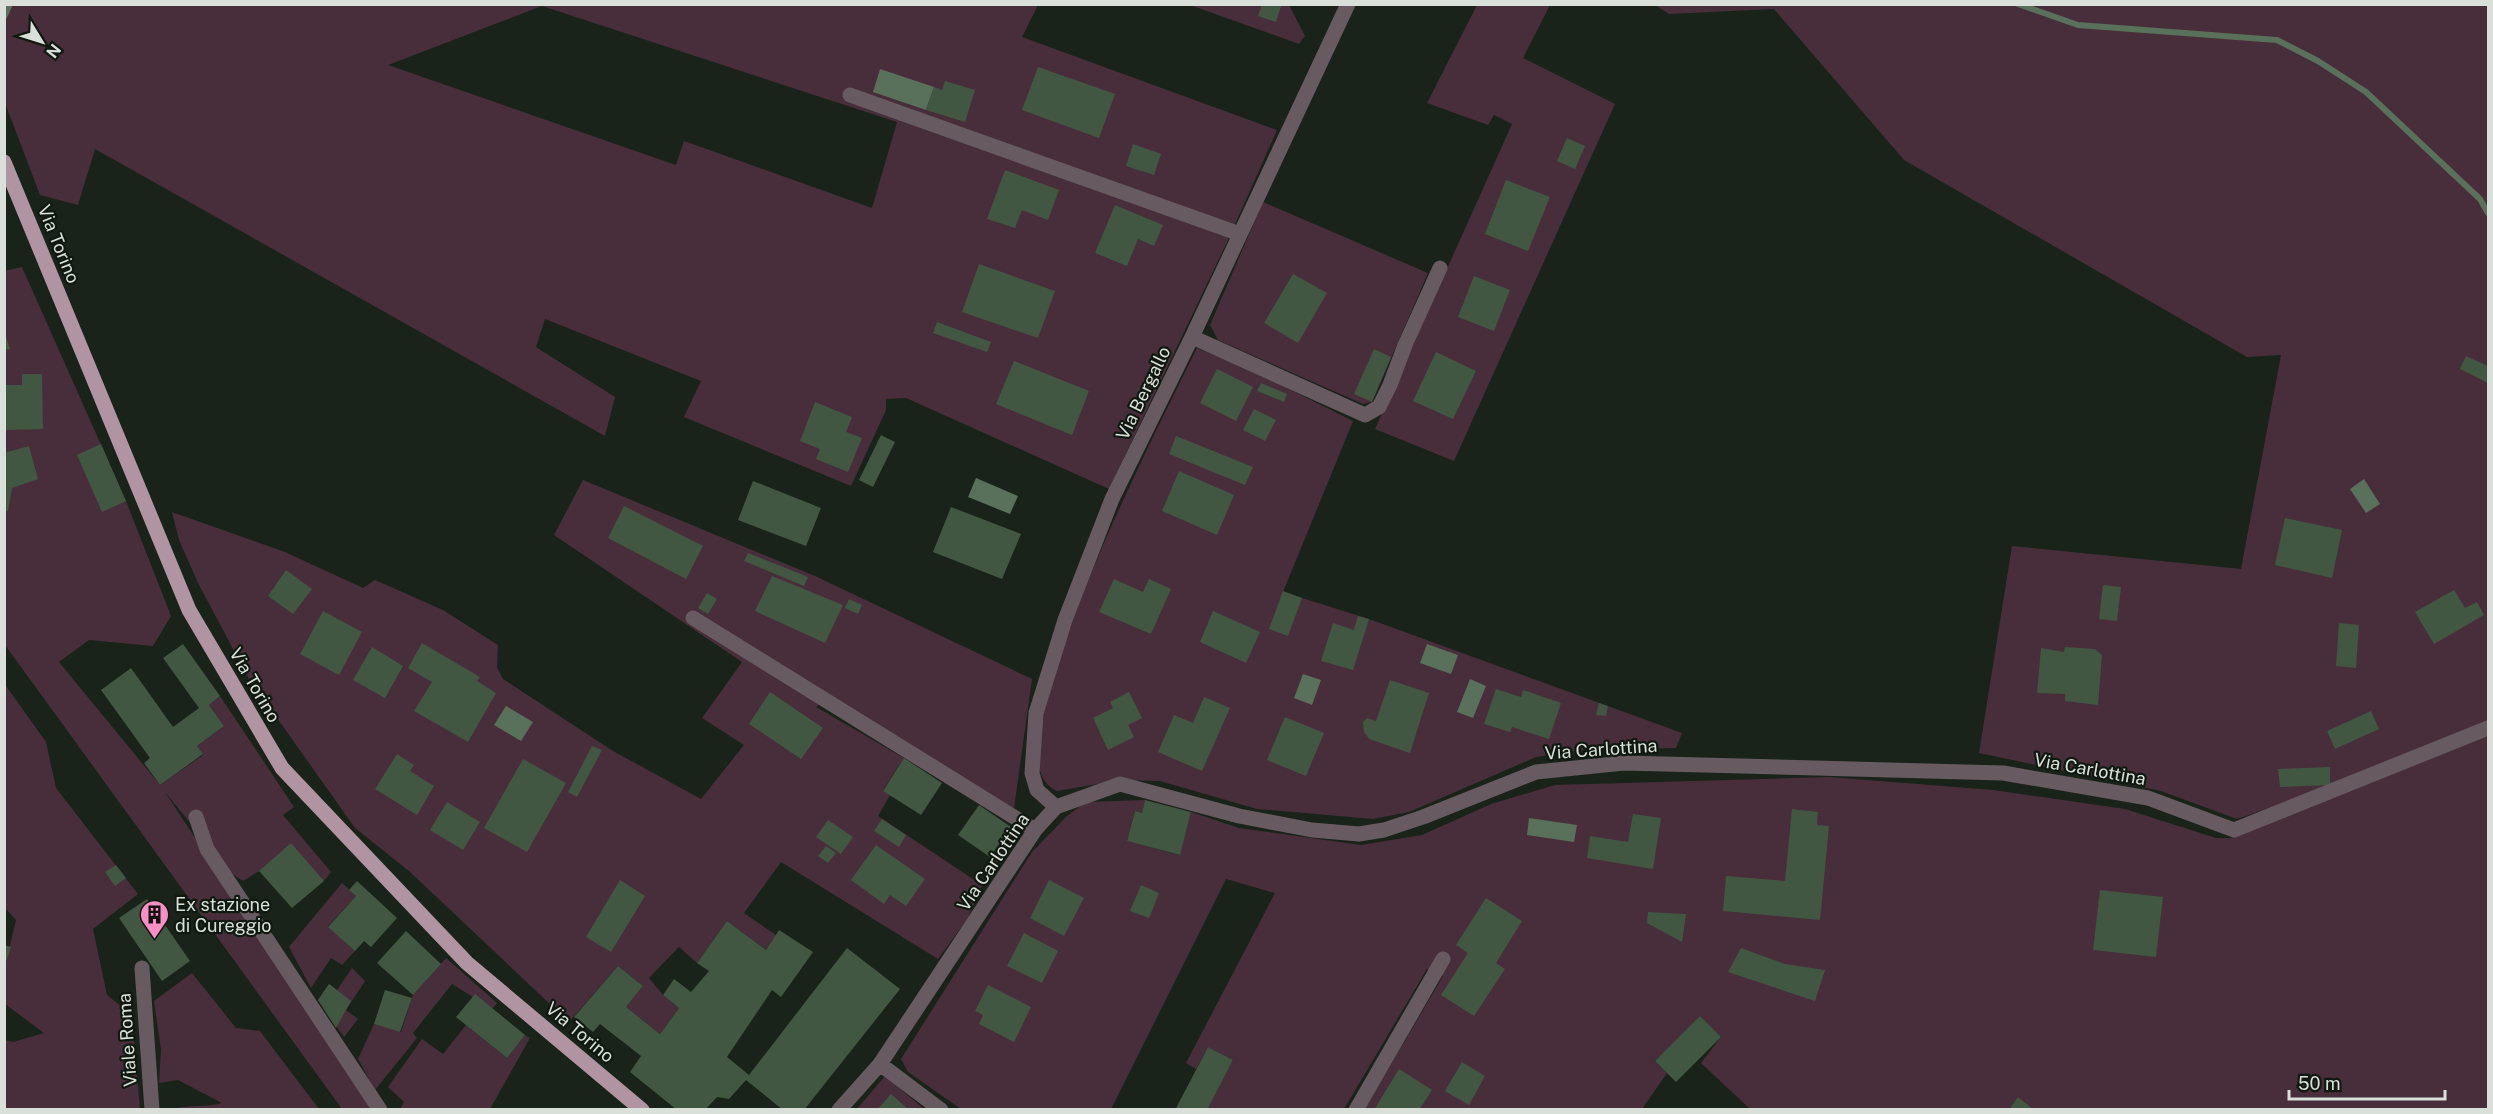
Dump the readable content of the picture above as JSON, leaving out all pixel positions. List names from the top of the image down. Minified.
{"streets":{"main road":["Via Torino"],"street":["Via Bergallo","Via Carlottina","Viale Roma"]},"crossings":[["Via Bergallo","Via Carlottina"]],"places":{"building":["Ex stazione di Cureggio"]},"scale_bar":"50 m","north":"bottom right"}
